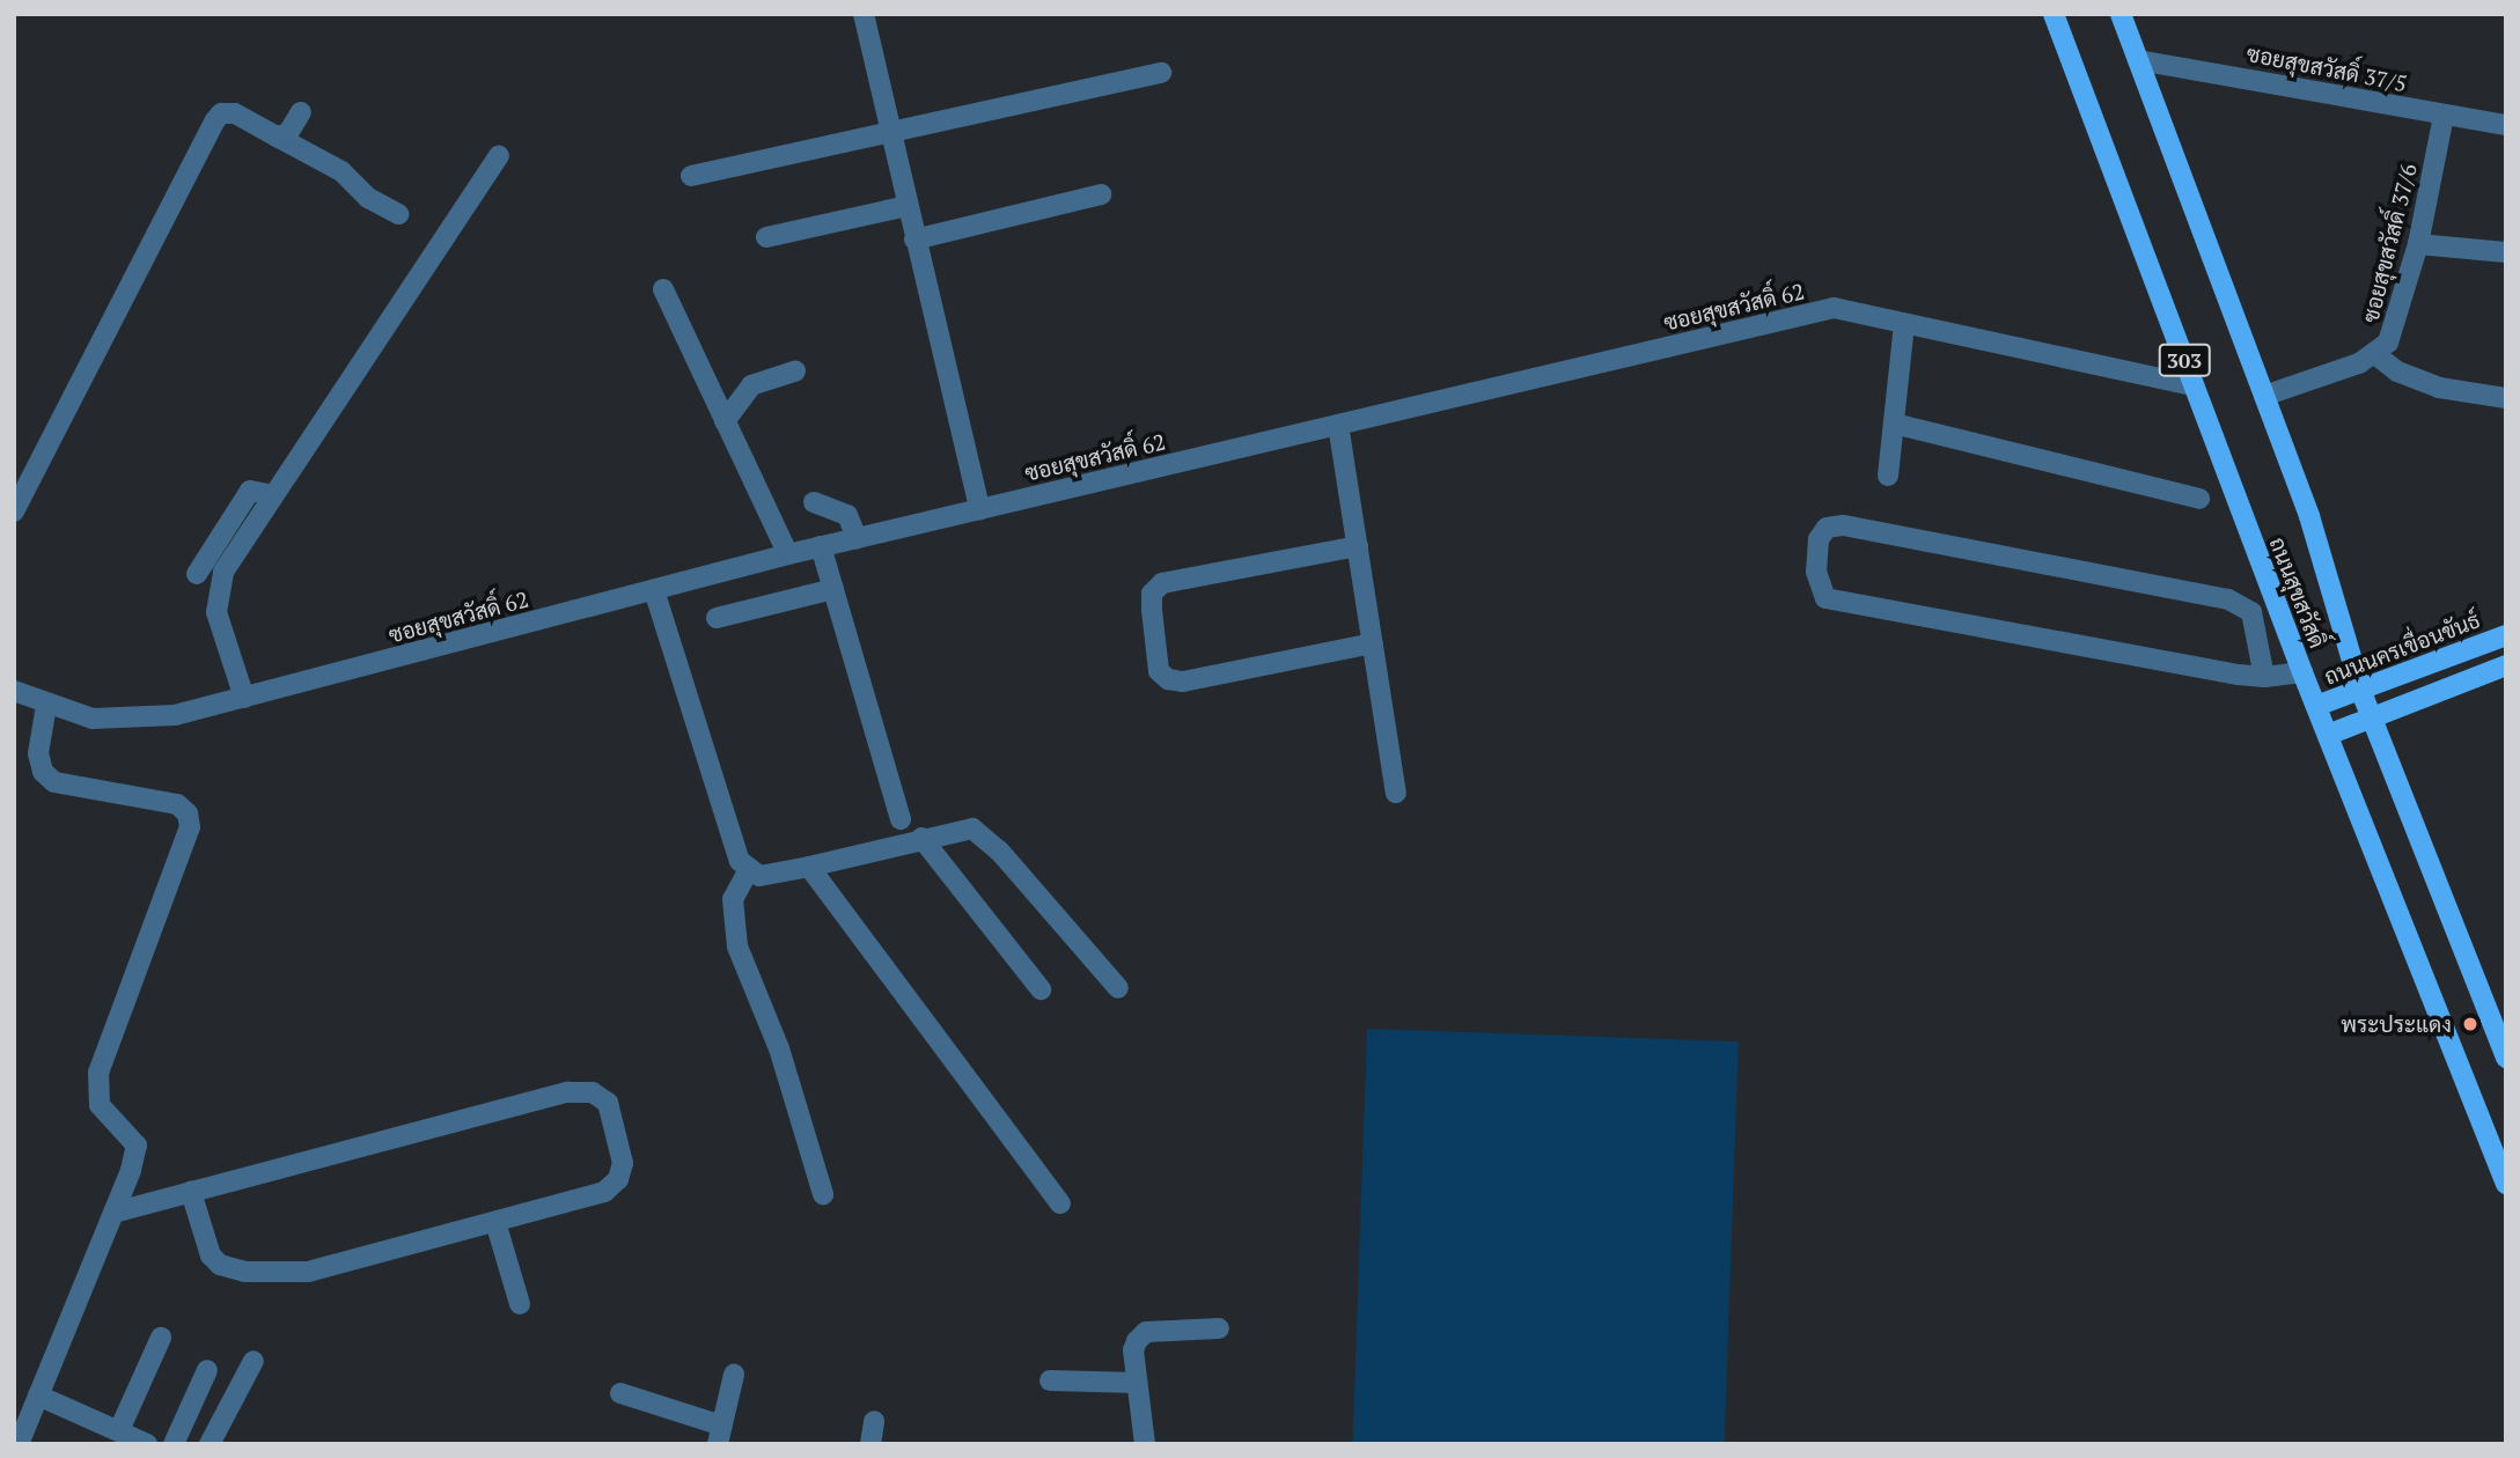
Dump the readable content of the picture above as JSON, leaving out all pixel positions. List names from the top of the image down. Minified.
{"streets":{"main road":["303","ถนนสุขสวัสดิ์","ถนนนครเขื่อนขันธ์"],"street":["ซอยสุขสวัสดิ์ 37/5","ซอยสุขสวัสดิ์ 37/6","ซอยสุขสวัสดิ์ 62"]},"crossings":[["ซอยสุขสวัสดิ์ 37/5","ซอยสุขสวัสดิ์ 37/6"],["ซอยสุขสวัสดิ์ 37/5","ถนนสุขสวัสดิ์"],["ซอยสุขสวัสดิ์ 37/6","ถนนสุขสวัสดิ์"],["ซอยสุขสวัสดิ์ 62","ถนนสุขสวัสดิ์"],["ถนนสุขสวัสดิ์","ถนนนครเขื่อนขันธ์"]],"places":["พระประแดง"]}
